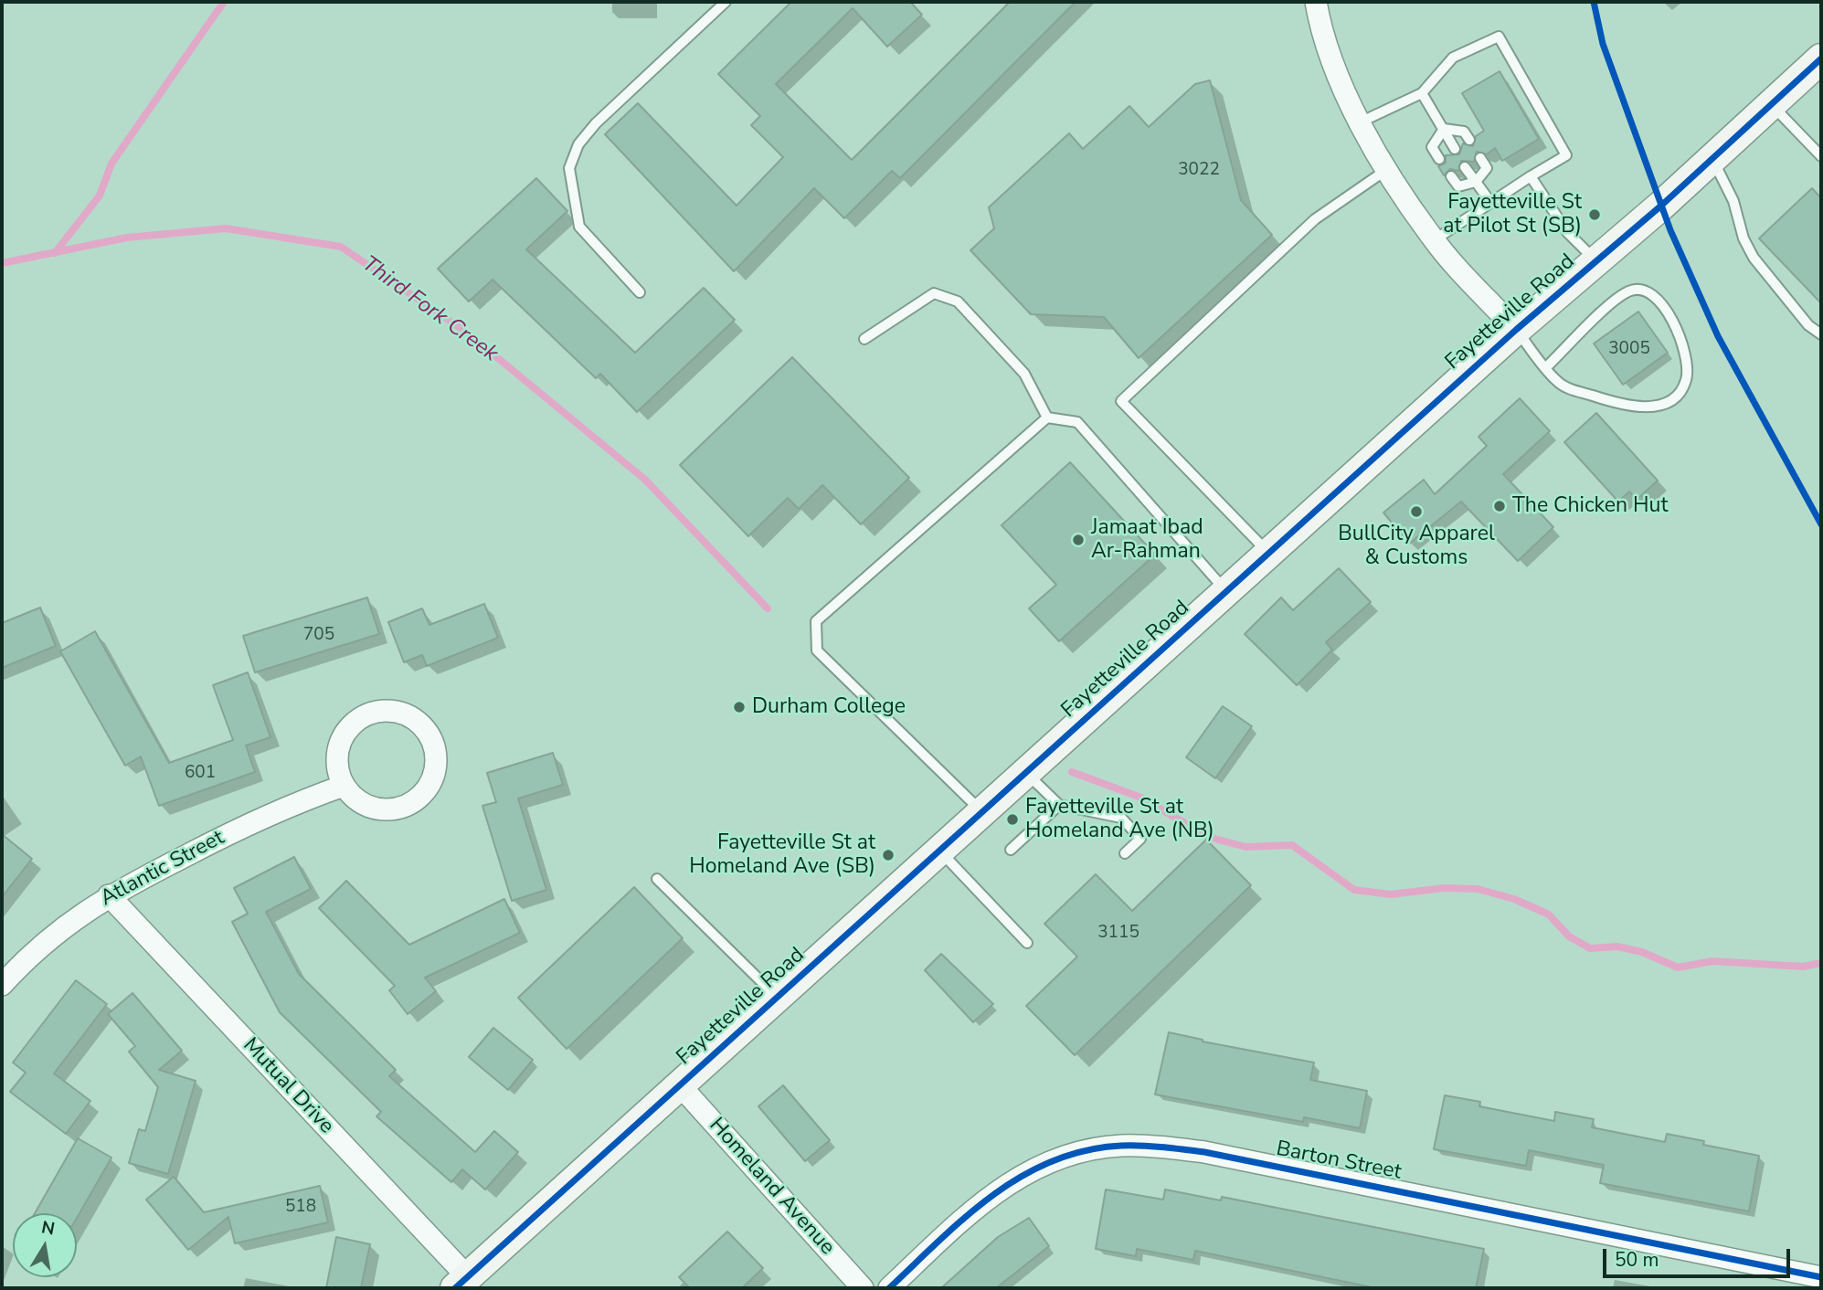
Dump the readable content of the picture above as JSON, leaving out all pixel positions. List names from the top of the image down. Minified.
{"streets":{"main road":["Fayetteville Road"],"street":["Atlantic Street","Mutual Drive","Barton Street","Homeland Avenue"]},"crossings":[["Fayetteville Road","Mutual Drive"],["Fayetteville Road","Homeland Avenue"],["Atlantic Street","Mutual Drive"]],"water":["Third Fork Creek"],"places":["Fayetteville St at Pilot St (SB)","The Chicken Hut","BullCity Apparel & Customs","Jamaat Ibad Ar-Rahman","Durham College","Fayetteville St at Homeland Ave (NB)","Fayetteville St at Homeland Ave (SB)"],"house_numbers":["3022","3005","705","601","3115","518"],"scale_bar":"50 m","north":"top"}
